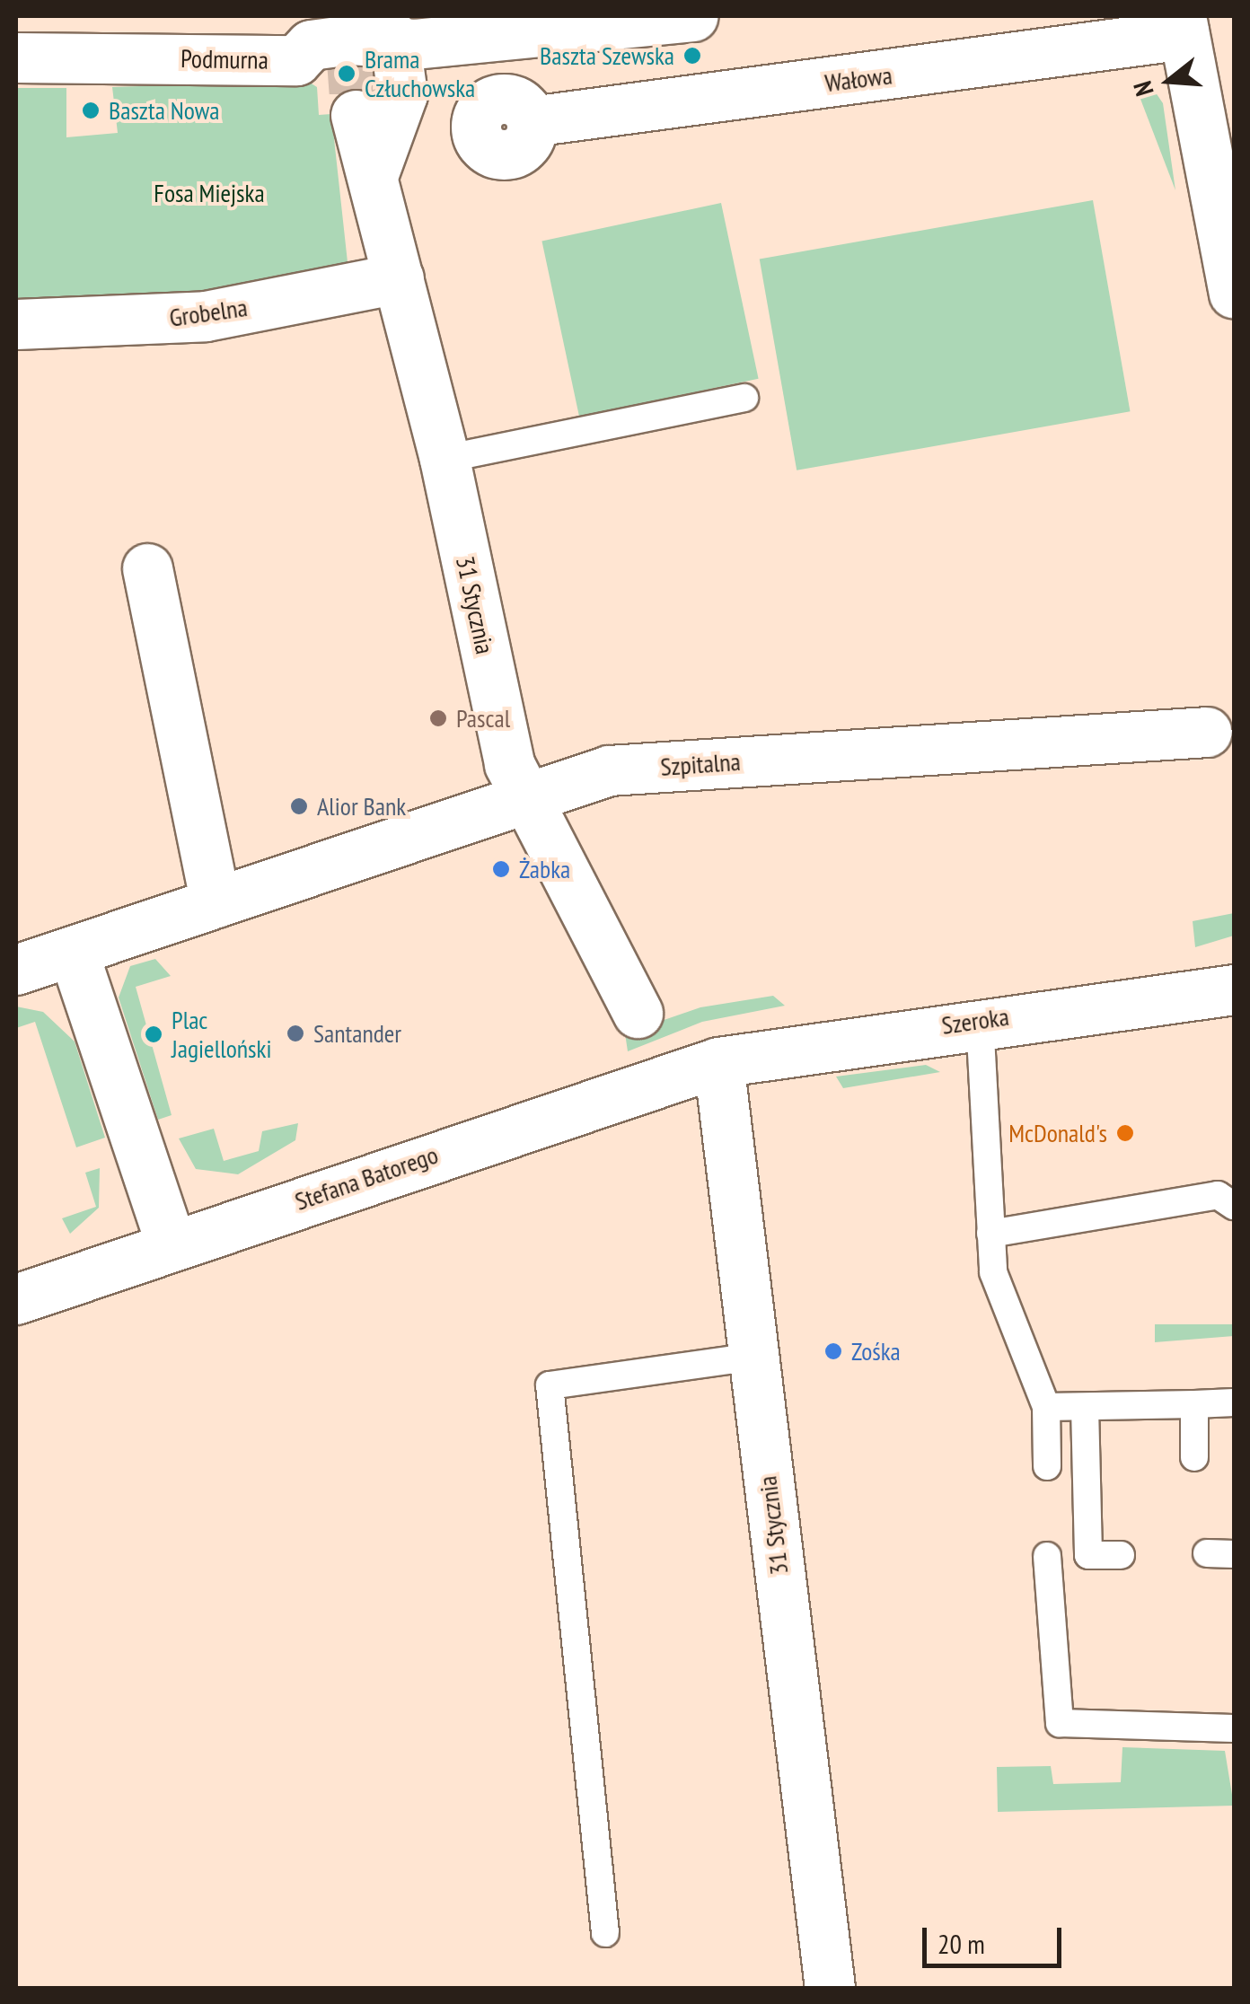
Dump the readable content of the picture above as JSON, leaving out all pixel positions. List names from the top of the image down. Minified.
{"streets":{"street":["Podmurna","Wałowa","Grobelna","31 Stycznia","Szpitalna","Szeroka","Stefana Batorego"]},"crossings":[["Grobelna","31 Stycznia"],["31 Stycznia","Szpitalna"],["31 Stycznia","Szeroka"],["31 Stycznia","Stefana Batorego"],["Szeroka","Stefana Batorego"]],"parks":["Fosa Miejska"],"places":["Baszta Szewska","Brama Człuchowska","Baszta Nowa","Pascal","Alior Bank","Żabka","Santander","Plac Jagielloński","McDonald's","Zośka"],"scale_bar":"20 m","north":"left"}
